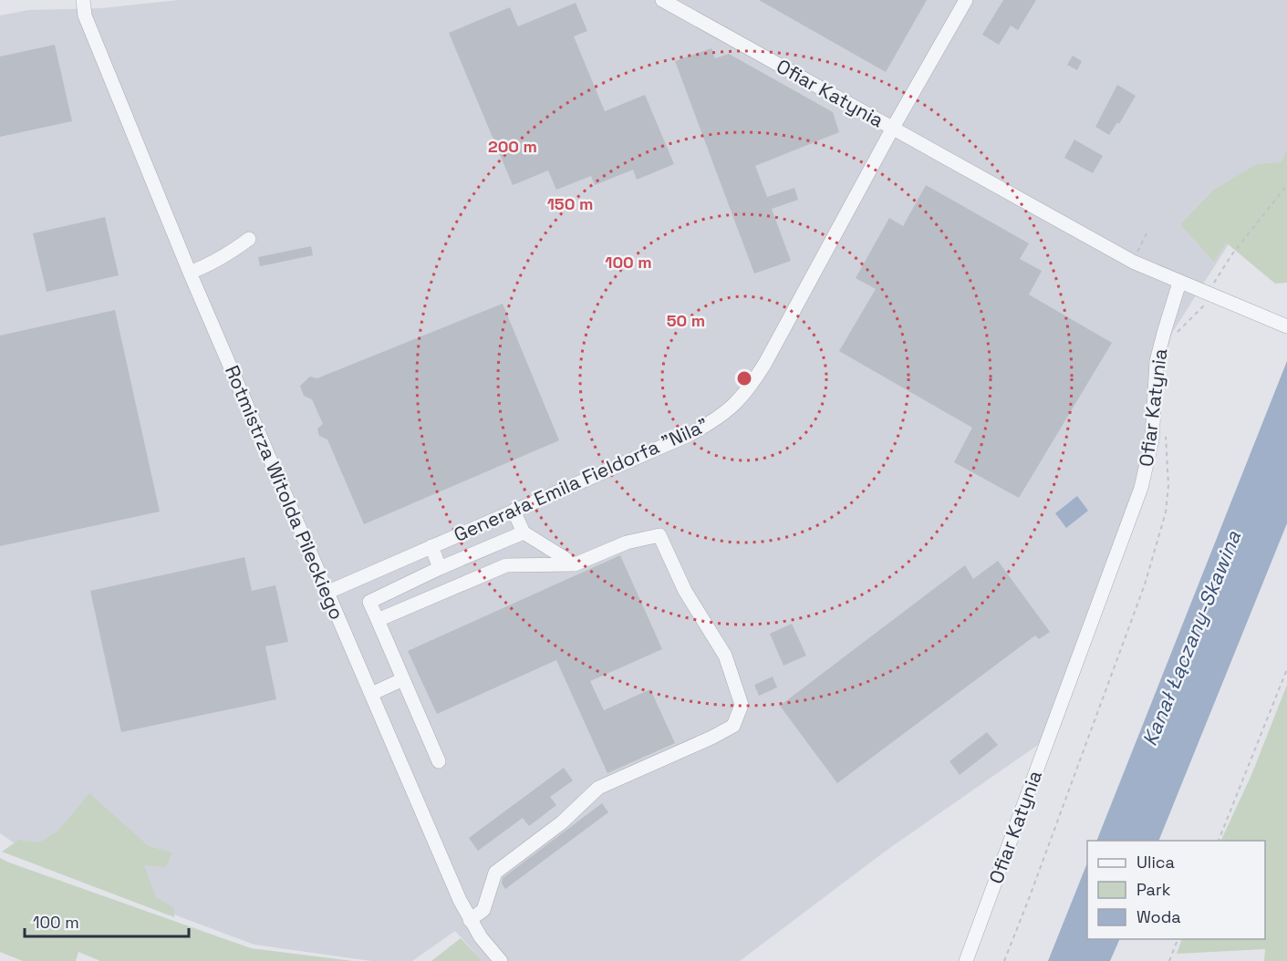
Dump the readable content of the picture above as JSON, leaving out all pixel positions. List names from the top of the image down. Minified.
{"streets":{"street":["Ofiar Katynia","Generała Emila Fieldorfa \"Nila\"","Rotmistrza Witolda Pileckiego"]},"crossings":[["Ofiar Katynia","Generała Emila Fieldorfa \"Nila\""],["Generała Emila Fieldorfa \"Nila\"","Rotmistrza Witolda Pileckiego"]],"water":["Kanał Łączany-Skawina"],"legend":["Ulica","Park","Woda"],"scale_bar":"100 m","rings":["200 m","150 m","100 m","50 m"]}
